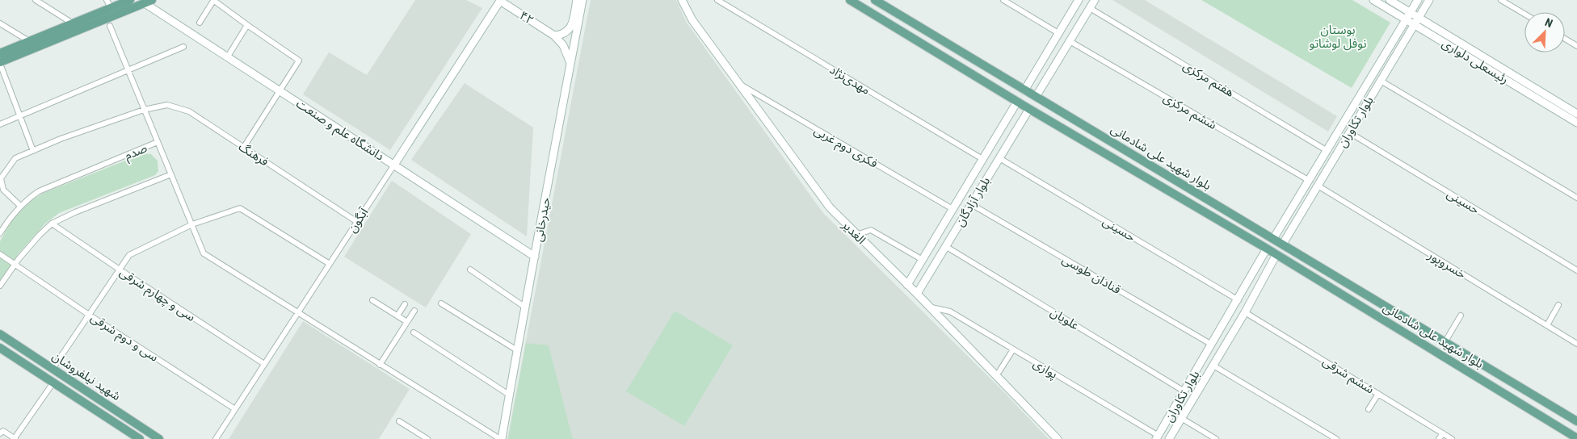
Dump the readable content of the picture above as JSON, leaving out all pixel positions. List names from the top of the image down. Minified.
{"streets":{"main road":["۴۲","رئیسعلی دلواری","بلوار تکاوران","دانشگاه علم و صنعت","بلوار شهید علی شادمانی","بلوار آزادگان","حیدرخانی","آبگون","الغدیر","شهید نیلفروشان"],"street":["هفتم مرکزی","مهدی‌نژاد","ششم مرکزی","فکری دوم غربی","صدم","فرهنگ","حسینی","خسروپور","قنادان طوسی","سی و چهارم شرقی","علویان","سی و دوم شرقی","پوازی","ششم شرقی"]},"crossings":[["۴۲","آبگون"],["رئیسعلی دلواری","بلوار تکاوران"],["هفتم مرکزی","بلوار تکاوران"],["مهدی‌نژاد","بلوار آزادگان"],["ششم مرکزی","بلوار تکاوران"],["بلوار تکاوران","بلوار شهید علی شادمانی"],["بلوار تکاوران","حسینی"],["بلوار تکاوران","خسروپور"],["بلوار تکاوران","قنادان طوسی"],["بلوار تکاوران","علویان"],["بلوار تکاوران","پوازی"],["بلوار تکاوران","ششم شرقی"],["دانشگاه علم و صنعت","حیدرخانی"],["دانشگاه علم و صنعت","آبگون"],["فکری دوم غربی","بلوار آزادگان"],["فکری دوم غربی","الغدیر"],["صدم","فرهنگ"],["صدم","حیدرخانی"],["صدم","آبگون"],["فرهنگ","آبگون"],["بلوار شهید علی شادمانی","بلوار آزادگان"],["بلوار آزادگان","حسینی"],["بلوار آزادگان","الغدیر"],["بلوار آزادگان","قنادان طوسی"],["بلوار آزادگان","علویان"],["آبگون","سی و چهارم شرقی"],["آبگون","سی و دوم شرقی"],["الغدیر","پوازی"]],"parks":["بوستان نوفل لوشاتو"],"north":"top right"}
